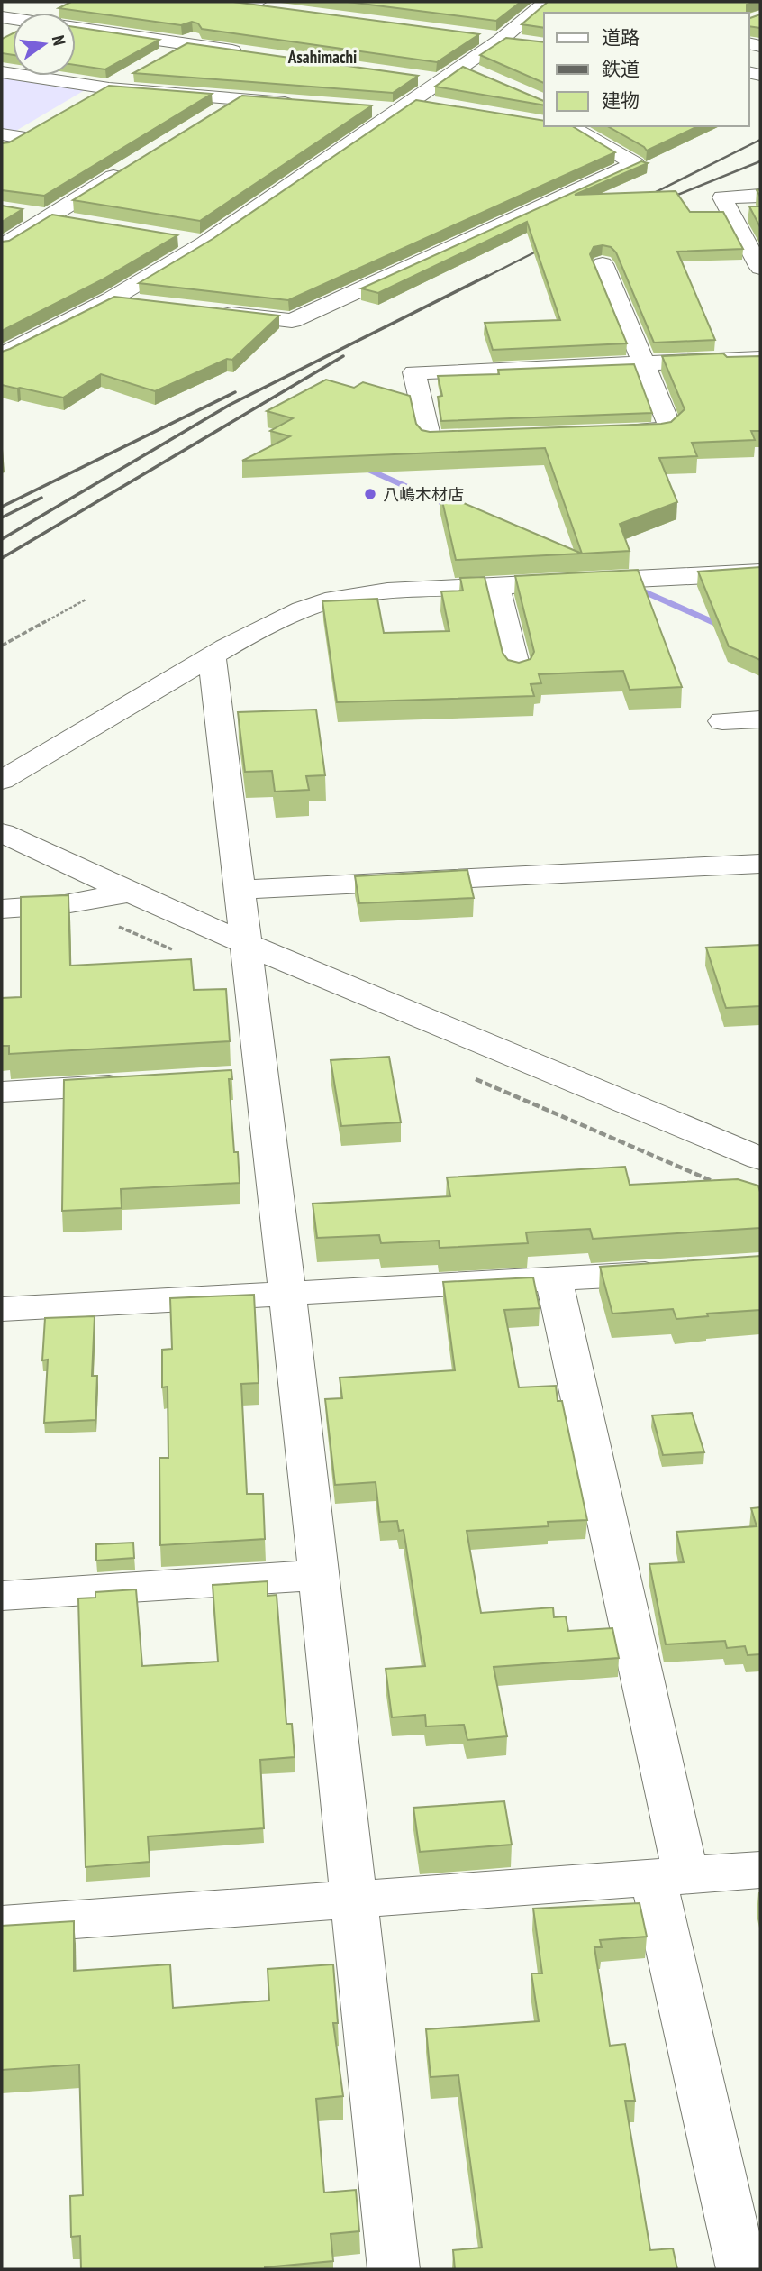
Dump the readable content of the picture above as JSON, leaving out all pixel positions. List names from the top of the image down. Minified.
{"districts":["Asahimachi"],"places":["八嶋木材店"],"legend":["道路","鉄道","建物"],"north":"right"}
